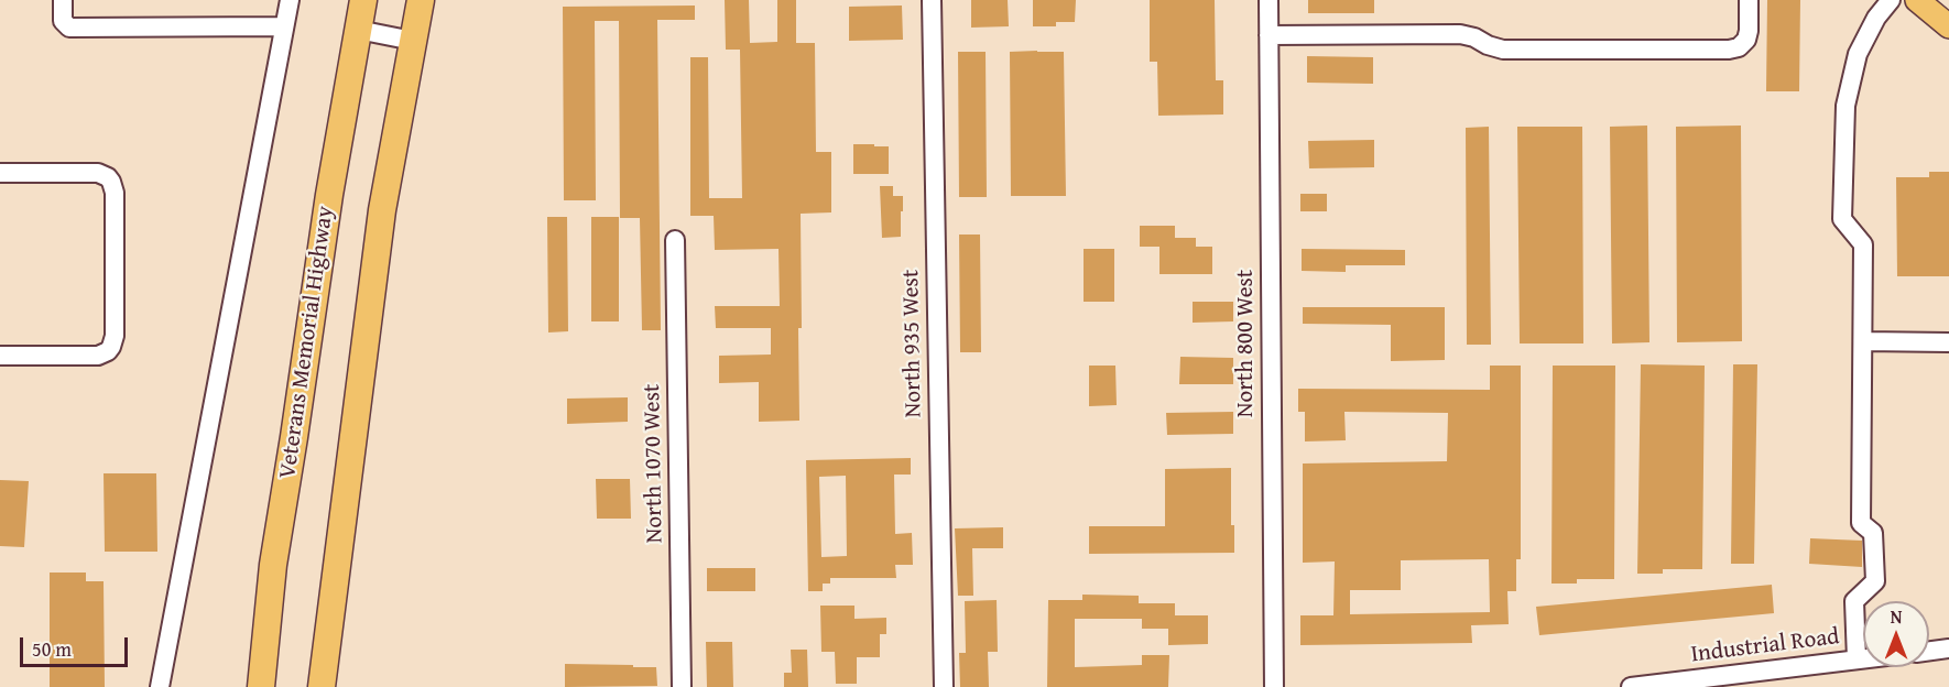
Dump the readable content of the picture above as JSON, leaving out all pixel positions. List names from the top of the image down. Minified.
{"streets":{"highway":["Veterans Memorial Highway"],"street":["North 935 West","North 800 West","North 1070 West","Industrial Road"]},"scale_bar":"50 m","north":"top"}
